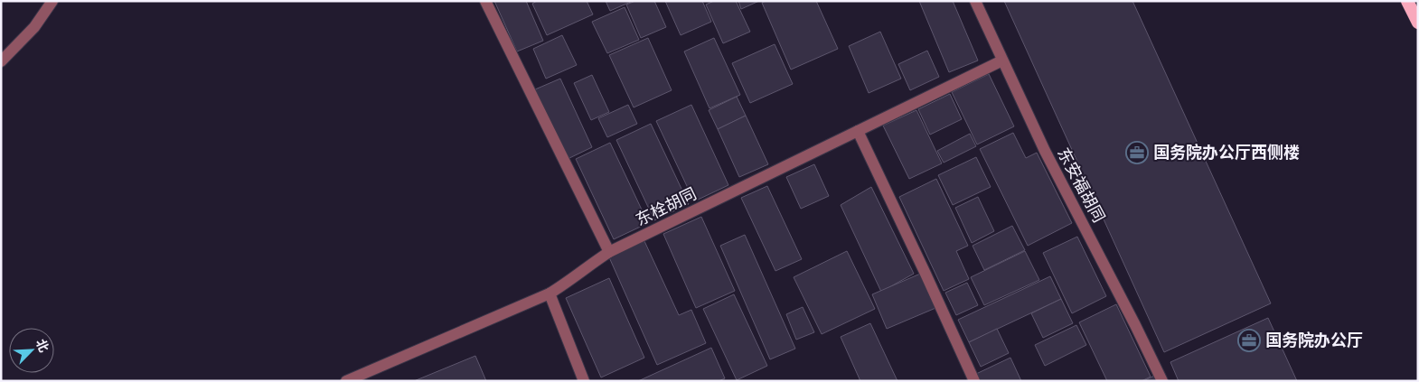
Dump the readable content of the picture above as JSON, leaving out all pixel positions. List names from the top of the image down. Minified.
{"streets":{"street":["东安福胡同","东栓胡同"]},"crossings":[["东安福胡同","东栓胡同"]],"places":{"office":["国务院办公厅西侧楼","国务院办公厅"]},"north":"top right"}
